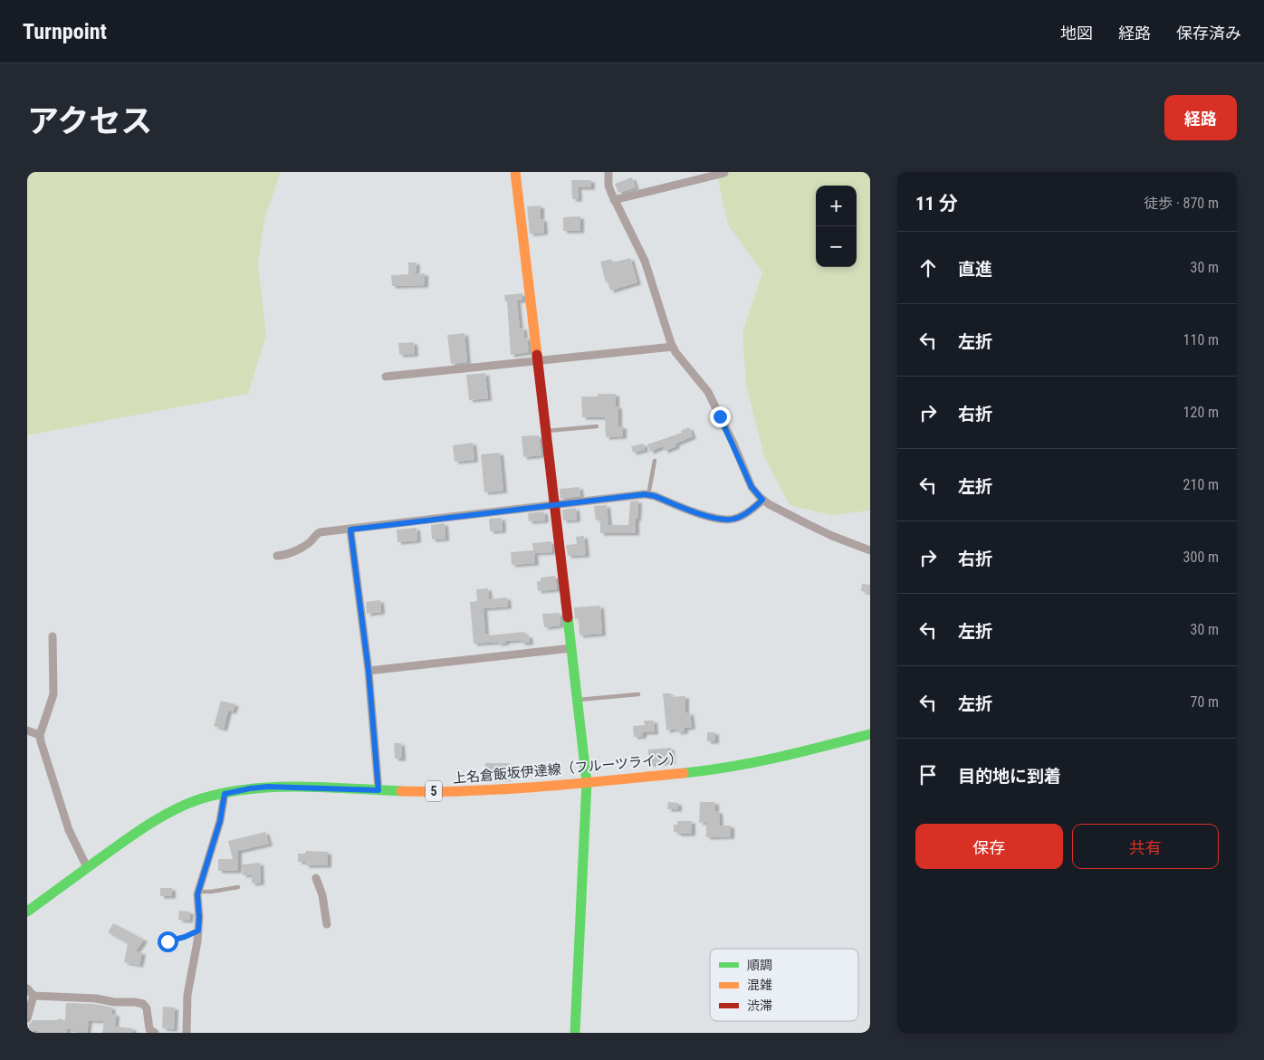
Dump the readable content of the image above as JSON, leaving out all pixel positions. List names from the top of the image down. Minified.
{"streets":{"main road":["上名倉飯坂伊達線（フルーツライン）","5"]},"legend":["順調","混雑","渋滞"],"page":{"header":"Turnpoint","nav":["地図","経路","保存済み"],"title":"アクセス","buttons":["経路",["保存","共有"]],"heading":["11 分","徒歩 · 870 m"],"map_buttons":["+","−"],"list":[["直進","30 m"],["左折","110 m"],["右折","120 m"],["左折","210 m"],["右折","300 m"],["左折","30 m"],["左折","70 m"],"目的地に到着"]}}
